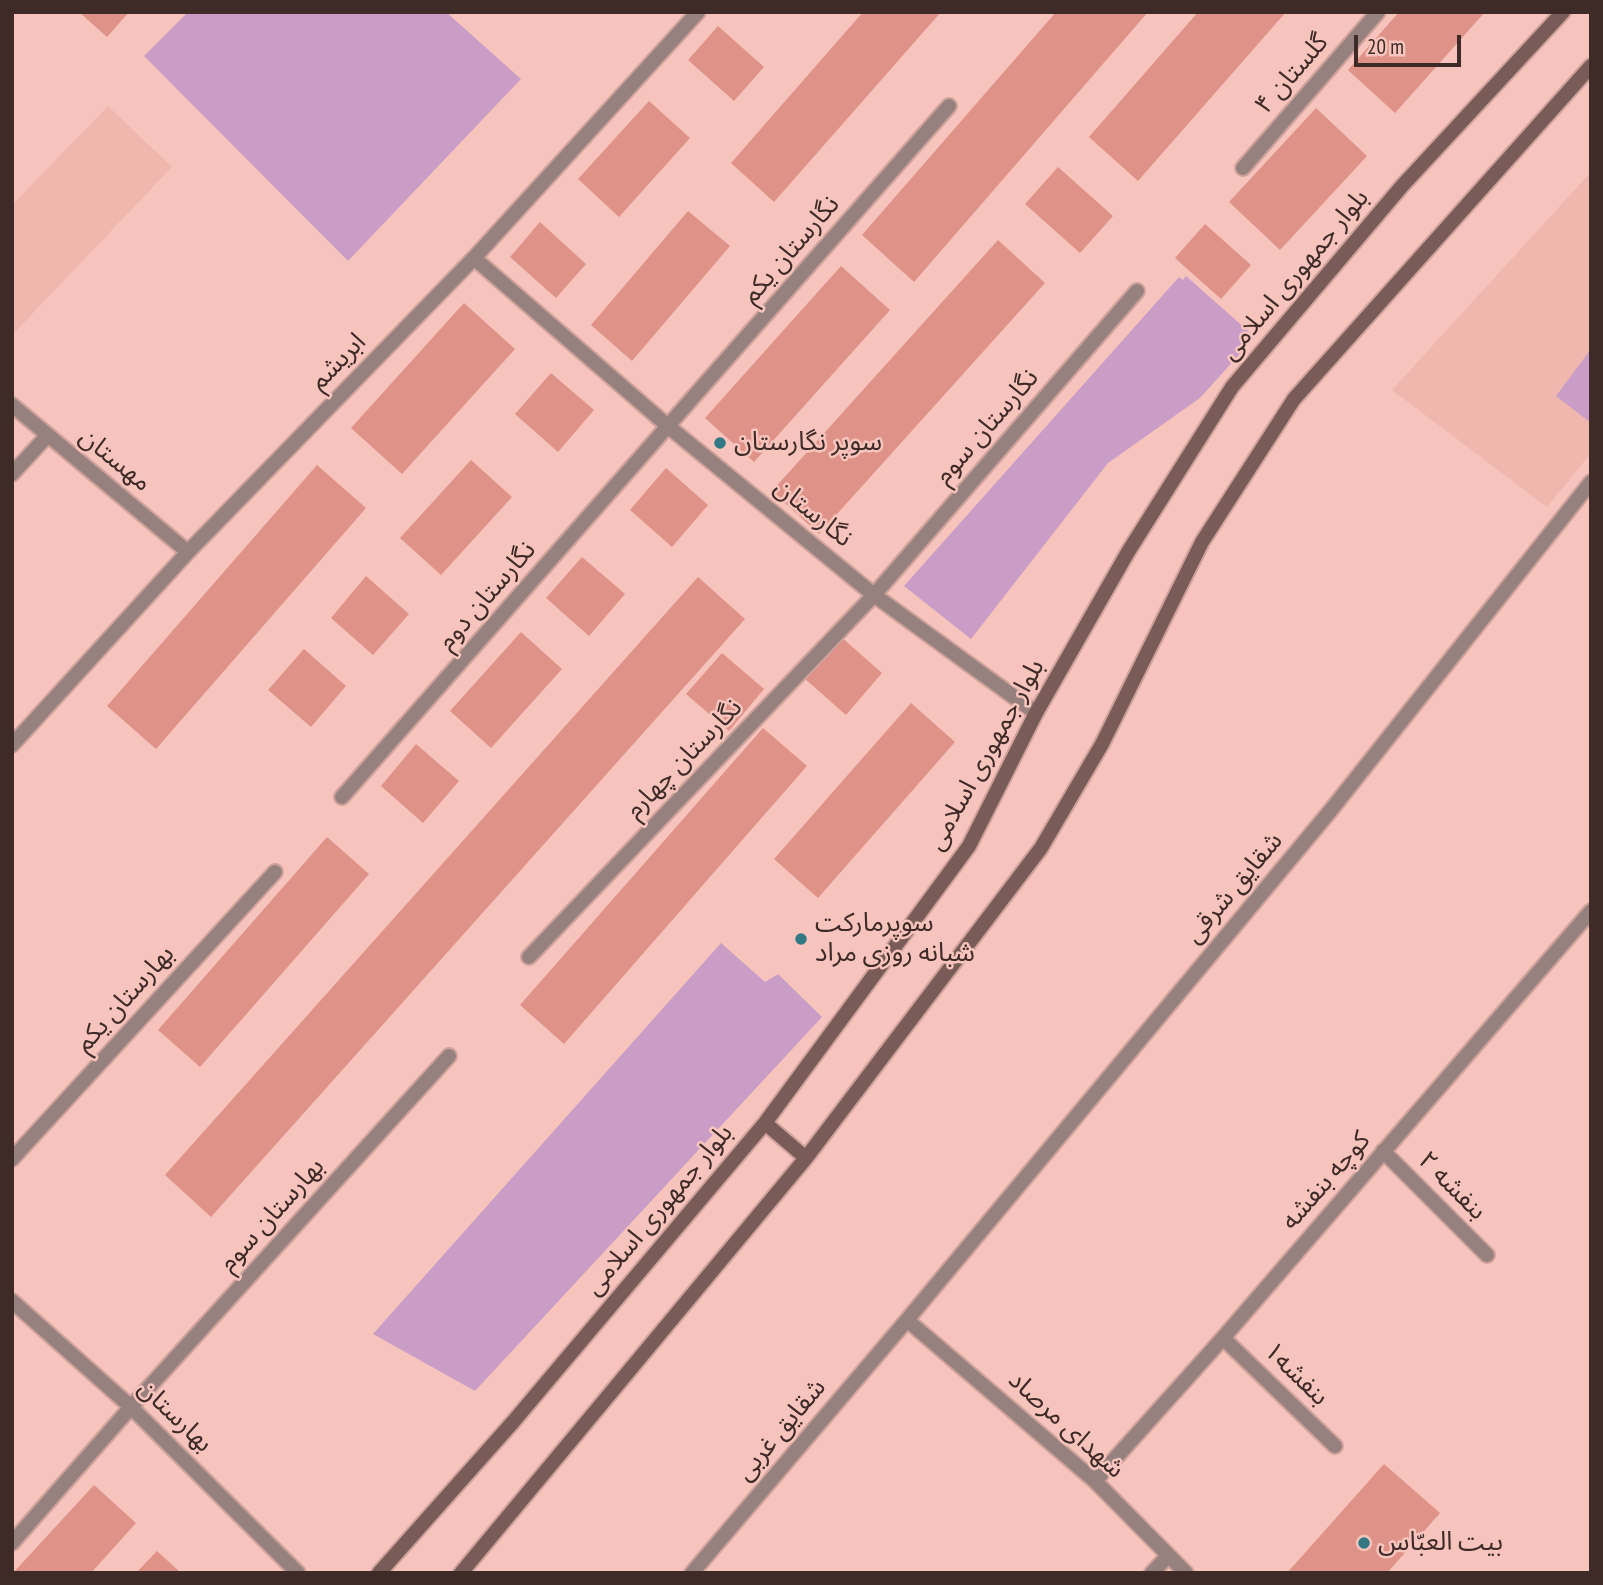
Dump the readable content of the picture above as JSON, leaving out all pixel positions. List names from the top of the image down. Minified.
{"streets":{"main road":["بلوار جمهوری اسلامی"],"street":["گلستان ۴","نگارستان یکم","ابریشم","نگارستان سوم","مهستان","نگارستان","نگارستان دوم","نگارستان چهارم","شقایق شرقی","بهارستان یکم","کوچه بنفشه","بنفشه ۲","بهارستان سوم","بنفشه۱","بهارستان","شهدای مرصاد","شقایق غربی"]},"crossings":[["نگارستان یکم","نگارستان"],["نگارستان یکم","نگارستان دوم"],["بلوار جمهوری اسلامی","نگارستان"],["ابریشم","مهستان"],["ابریشم","نگارستان"],["نگارستان سوم","نگارستان"],["نگارستان سوم","نگارستان چهارم"],["نگارستان","نگارستان دوم"],["نگارستان","نگارستان چهارم"],["شقایق شرقی","شهدای مرصاد"],["شقایق شرقی","شقایق غربی"],["کوچه بنفشه","بنفشه ۲"],["کوچه بنفشه","بنفشه۱"],["کوچه بنفشه","شهدای مرصاد"],["بهارستان سوم","بهارستان"],["شهدای مرصاد","شقایق غربی"]],"places":["سوپر نگارستان","سوپرمارکت شبانه روزی مراد","بیت العبّاس"],"scale_bar":"20 m"}
